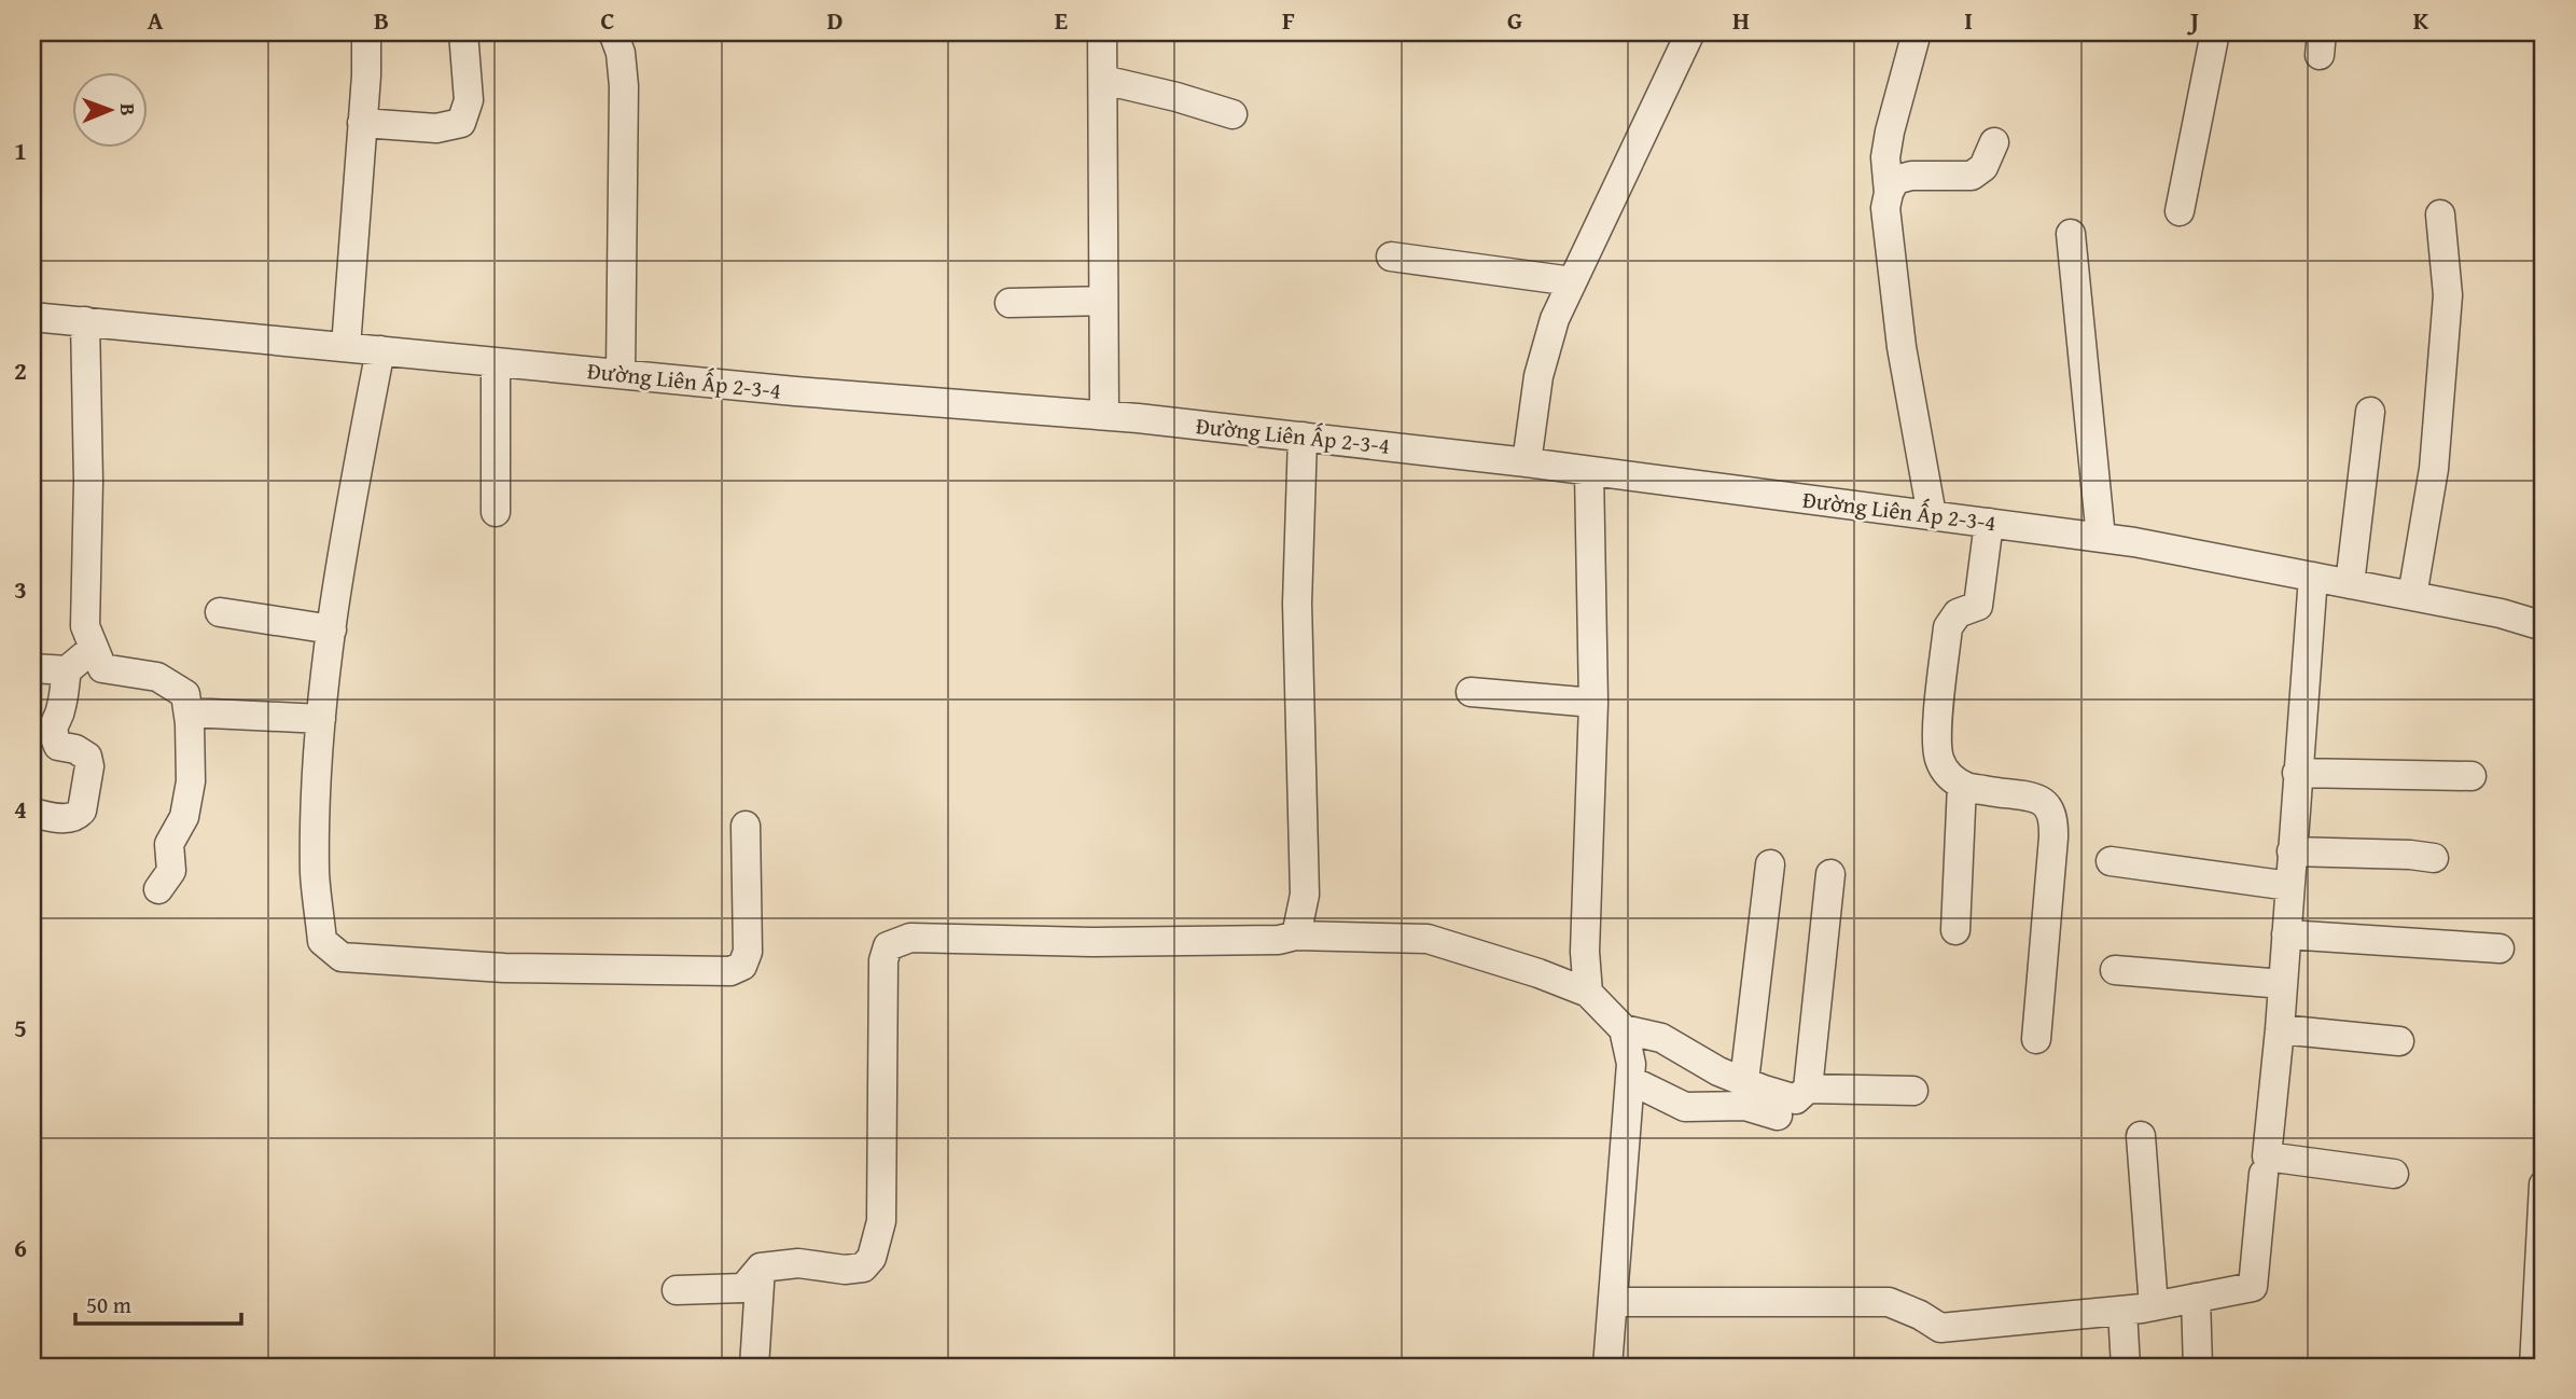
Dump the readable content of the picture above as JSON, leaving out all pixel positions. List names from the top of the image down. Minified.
{"streets":{"street":["Đường Liên Ấp 2-3-4"]},"scale_bar":"50 m","north":"right","grid":{"columns":["A","B","C","D","E","F","G","H","I","J","K"],"rows":["1","2","3","4","5","6"]}}
